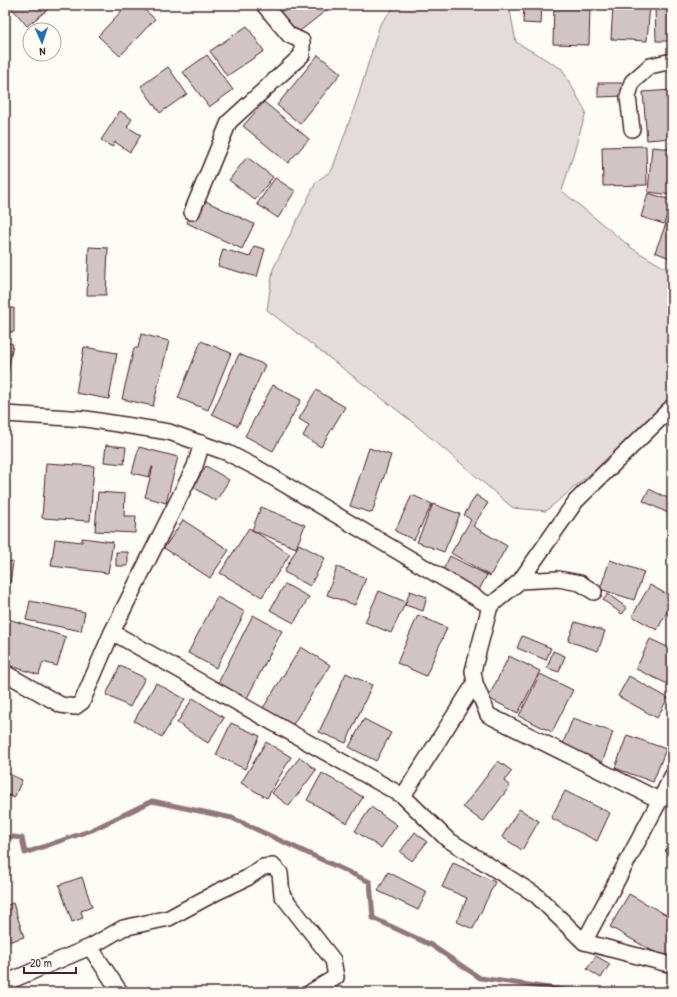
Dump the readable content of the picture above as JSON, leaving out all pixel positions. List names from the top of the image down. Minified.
{"scale_bar":"20 m","north":"bottom"}
